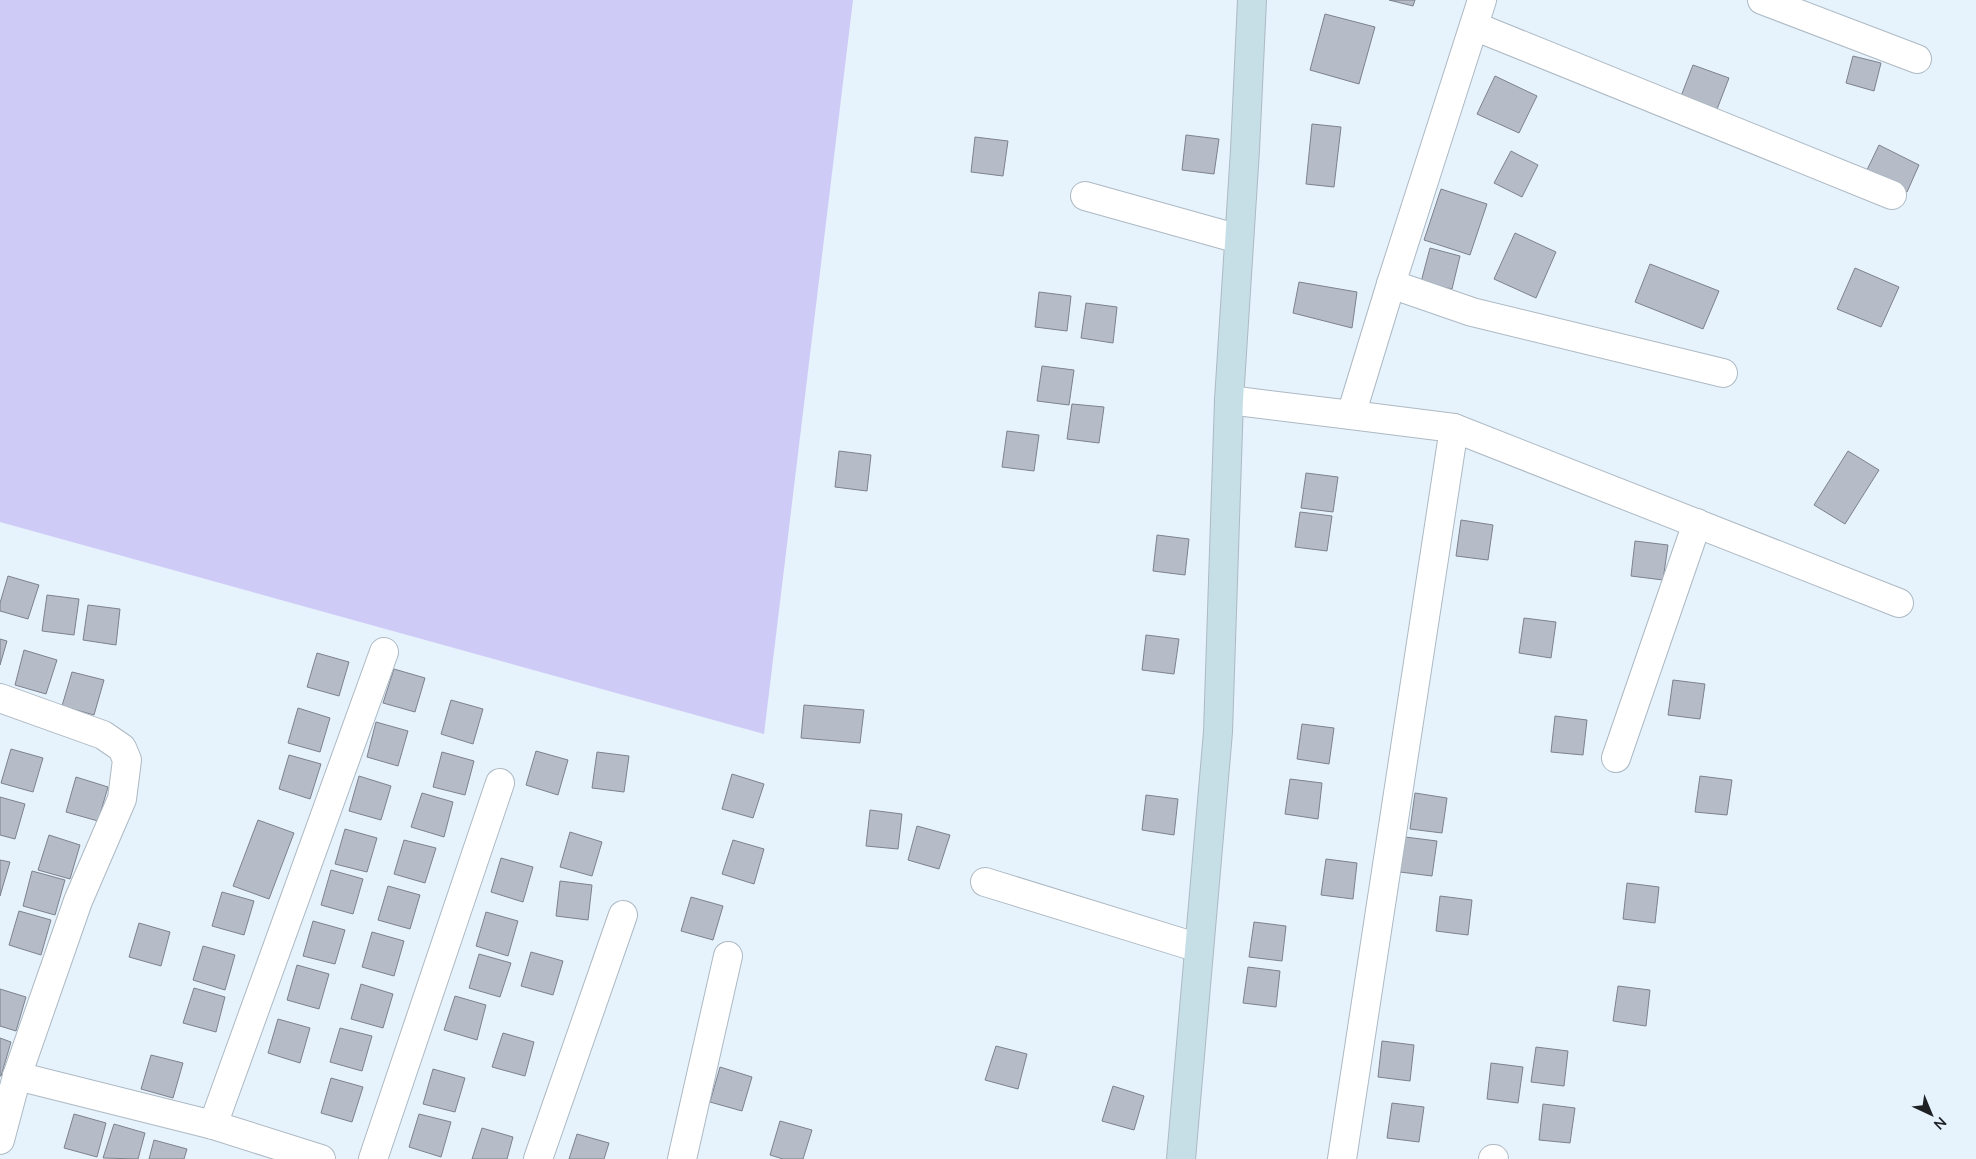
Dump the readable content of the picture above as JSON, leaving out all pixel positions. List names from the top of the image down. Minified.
{"north":"bottom right"}
